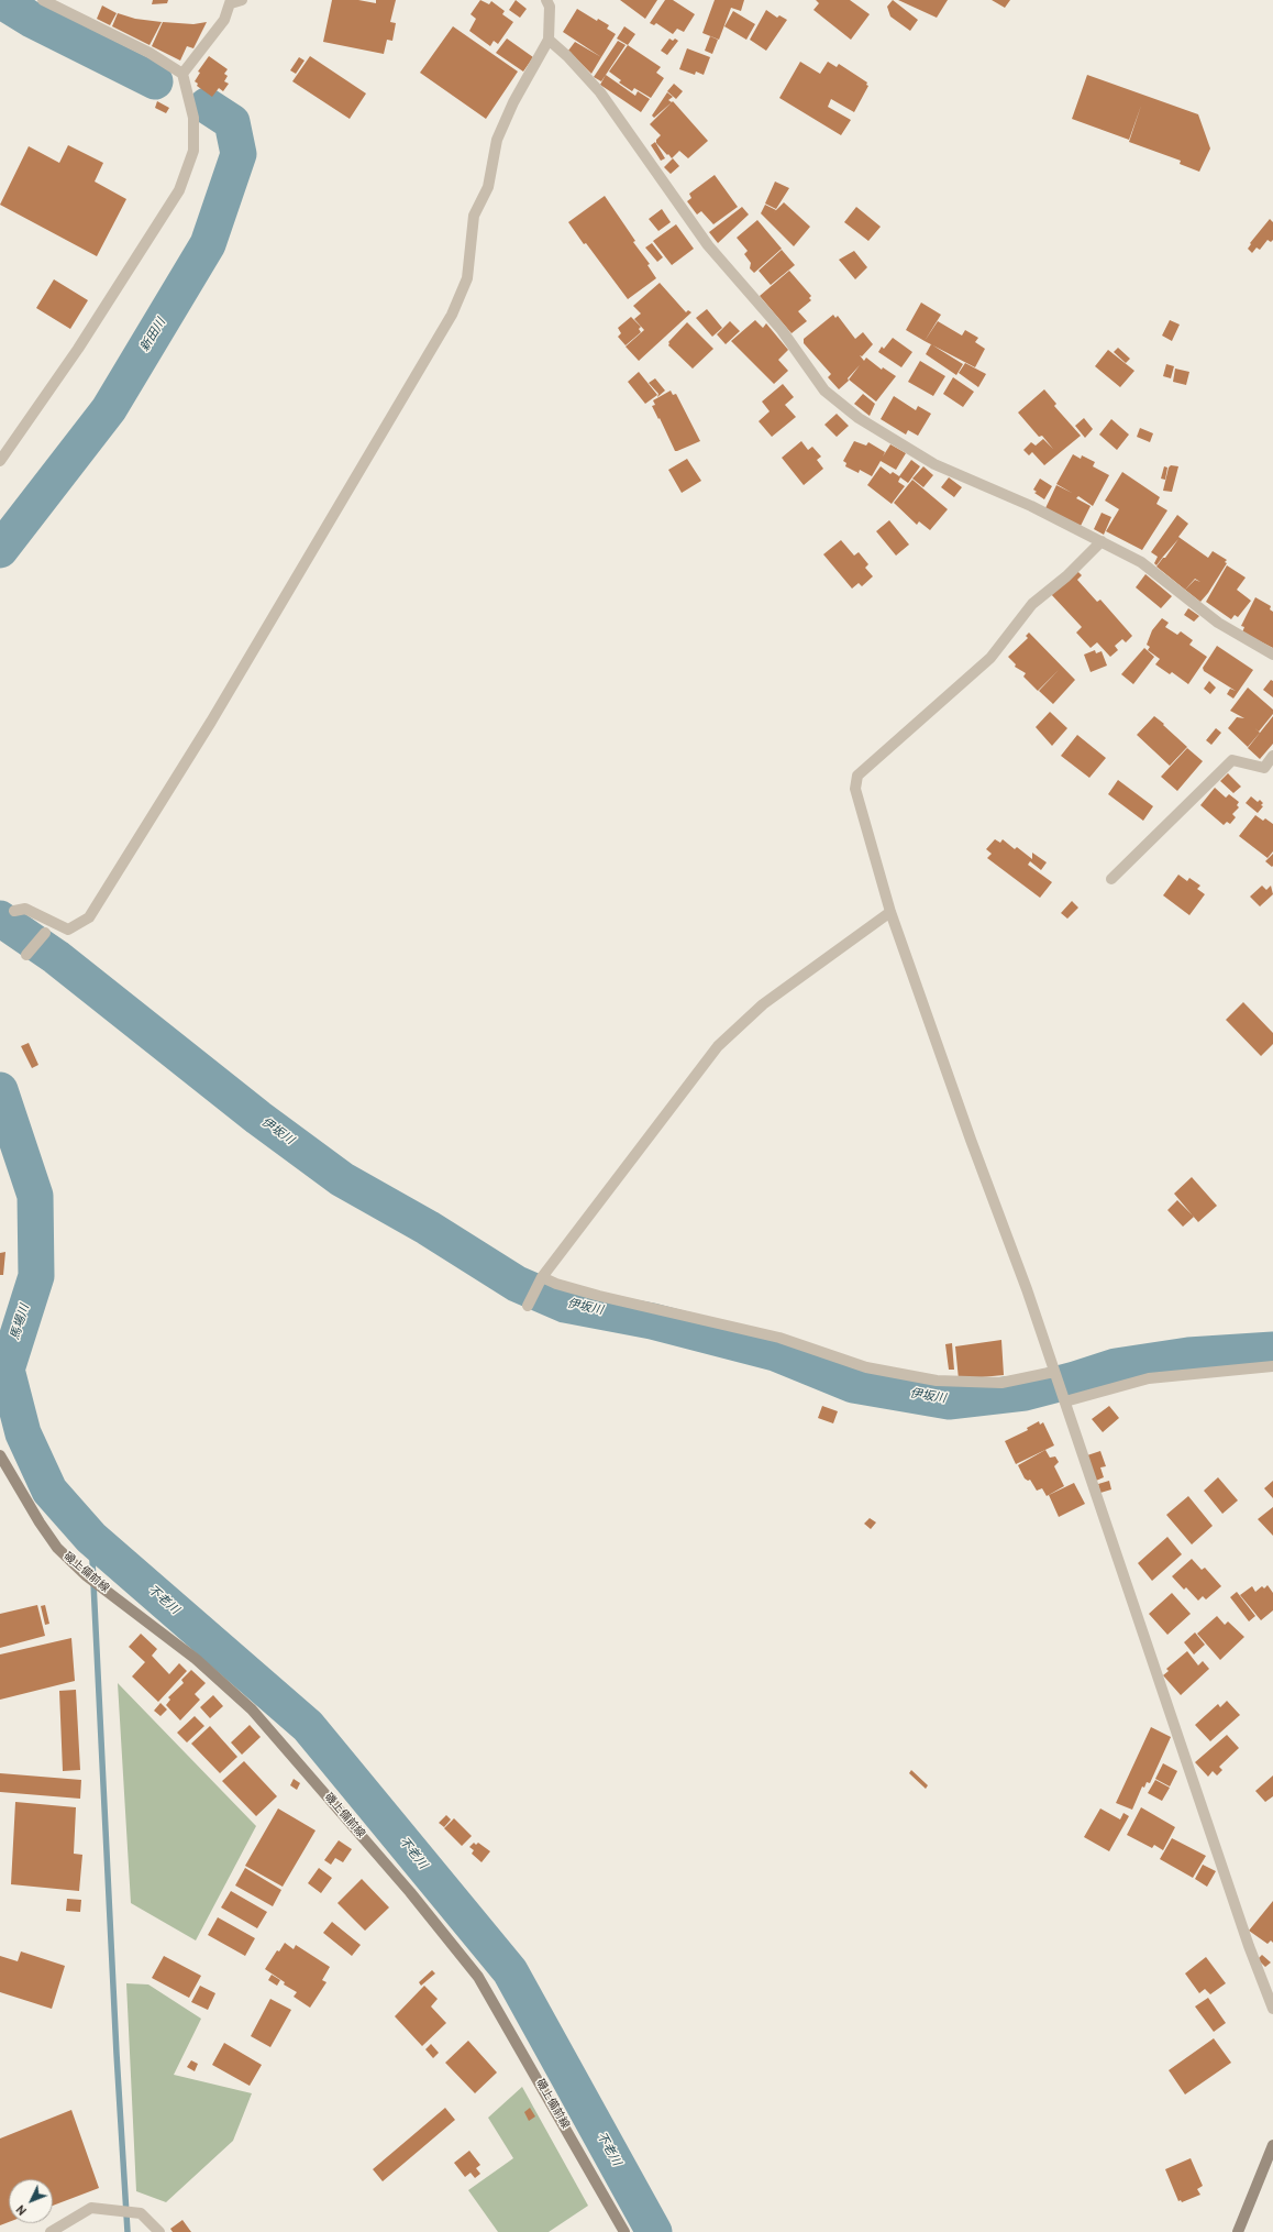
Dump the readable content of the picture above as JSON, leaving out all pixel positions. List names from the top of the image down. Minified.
{"streets":{"main road":["磯上備前線"]},"water":["新田川","伊坂川","馬場川","不老川"],"north":"bottom left"}
